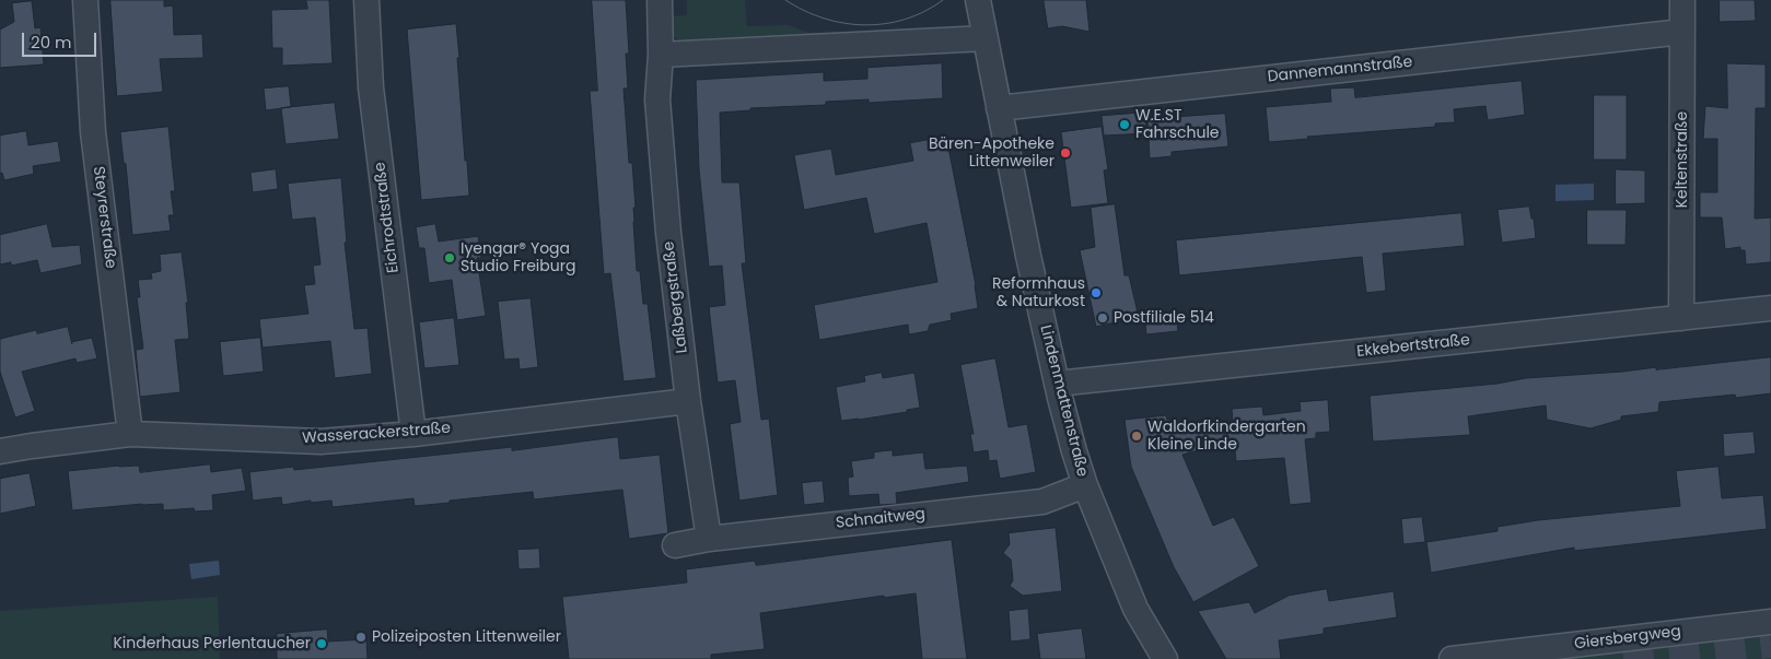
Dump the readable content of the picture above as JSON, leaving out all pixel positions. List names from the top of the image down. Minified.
{"streets":{"street":["Dannemannstraße","Keltenstraße","Steyrerstraße","Eichrodtstraße","Laßbergstraße","Ekkebertstraße","Lindenmattenstraße","Wasserackerstraße","Schnaitweg","Giersbergweg"]},"crossings":[["Dannemannstraße","Keltenstraße"],["Dannemannstraße","Lindenmattenstraße"],["Keltenstraße","Ekkebertstraße"],["Steyrerstraße","Wasserackerstraße"],["Eichrodtstraße","Wasserackerstraße"],["Laßbergstraße","Wasserackerstraße"],["Laßbergstraße","Schnaitweg"],["Ekkebertstraße","Lindenmattenstraße"],["Lindenmattenstraße","Schnaitweg"]],"places":["W.E.ST Fahrschule","Bären-Apotheke Littenweiler","Iyengar® Yoga Studio Freiburg","Reformhaus & Naturkost","Postfiliale 514","Waldorfkindergarten Kleine Linde","Polizeiposten Littenweiler","Kinderhaus Perlentaucher"],"scale_bar":"20 m"}
